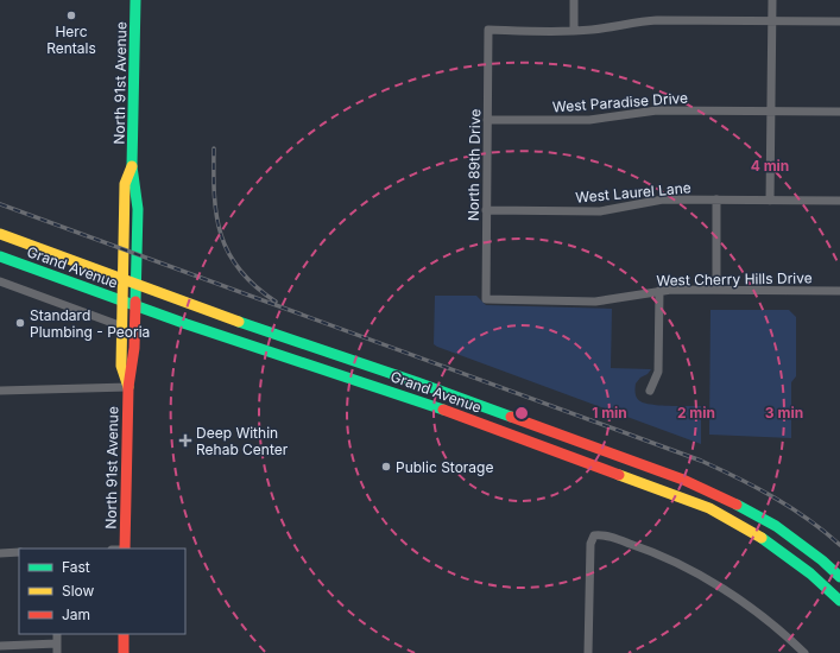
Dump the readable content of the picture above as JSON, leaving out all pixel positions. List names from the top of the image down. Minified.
{"streets":{"main road":["North 91st Avenue","Grand Avenue"],"street":["West Paradise Drive","North 89th Drive","West Laurel Lane","West Cherry Hills Drive"]},"crossings":[["North 91st Avenue","Grand Avenue"],["West Paradise Drive","North 89th Drive"],["North 89th Drive","West Laurel Lane"],["North 89th Drive","West Cherry Hills Drive"]],"places":{"other":["Herc Rentals","Standard Plumbing - Peoria","Public Storage"],"health":["Deep Within Rehab Center"]},"legend":["Fast","Slow","Jam"],"rings":["4 min","1 min","2 min","3 min"]}
